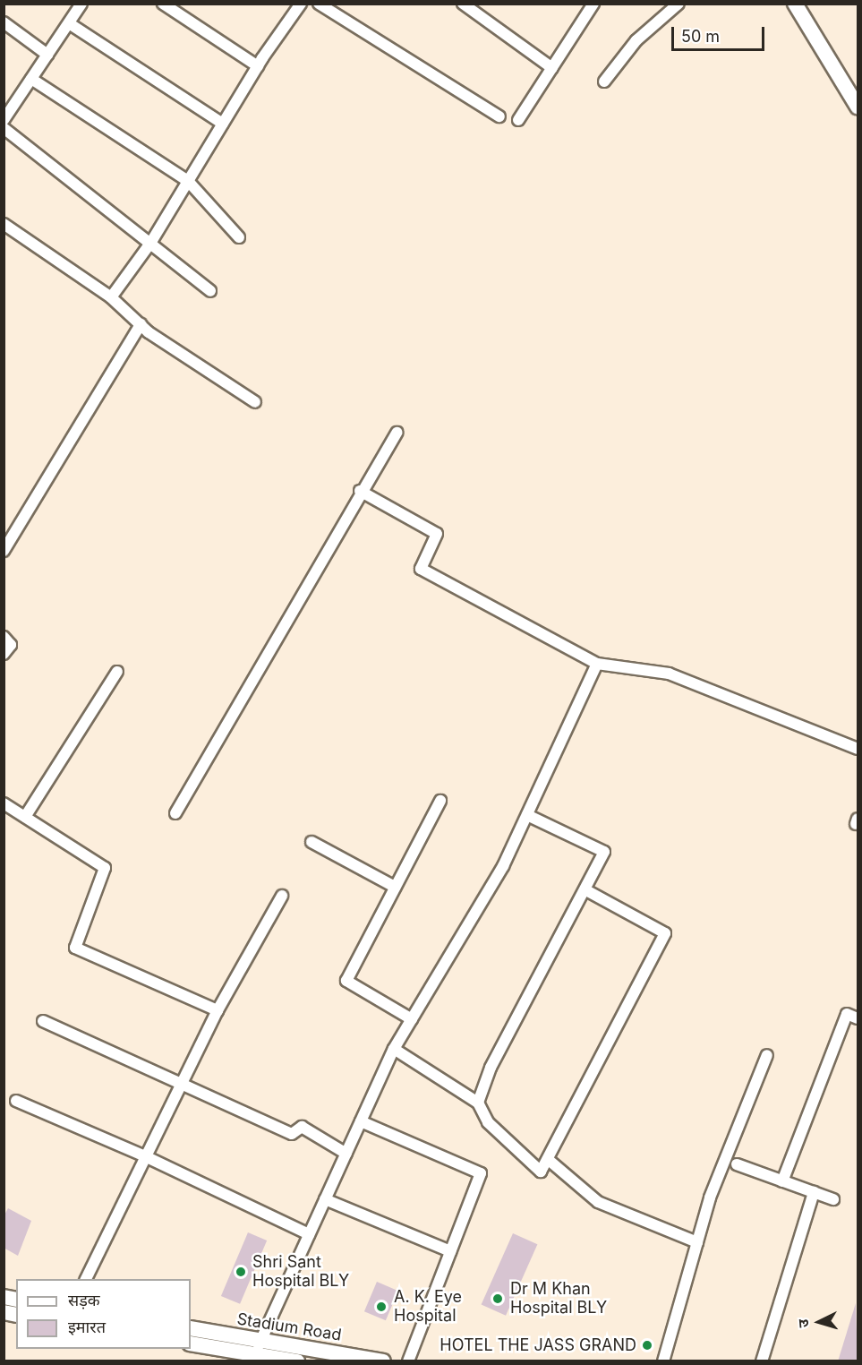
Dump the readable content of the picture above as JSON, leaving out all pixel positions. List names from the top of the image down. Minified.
{"streets":{"main road":["Stadium Road"]},"places":["Shri Sant Hospital BLY","Dr M Khan Hospital BLY","A. K. Eye Hospital","HOTEL THE JASS GRAND"],"legend":["सड़क","इमारत"],"scale_bar":"50 m","north":"left"}
